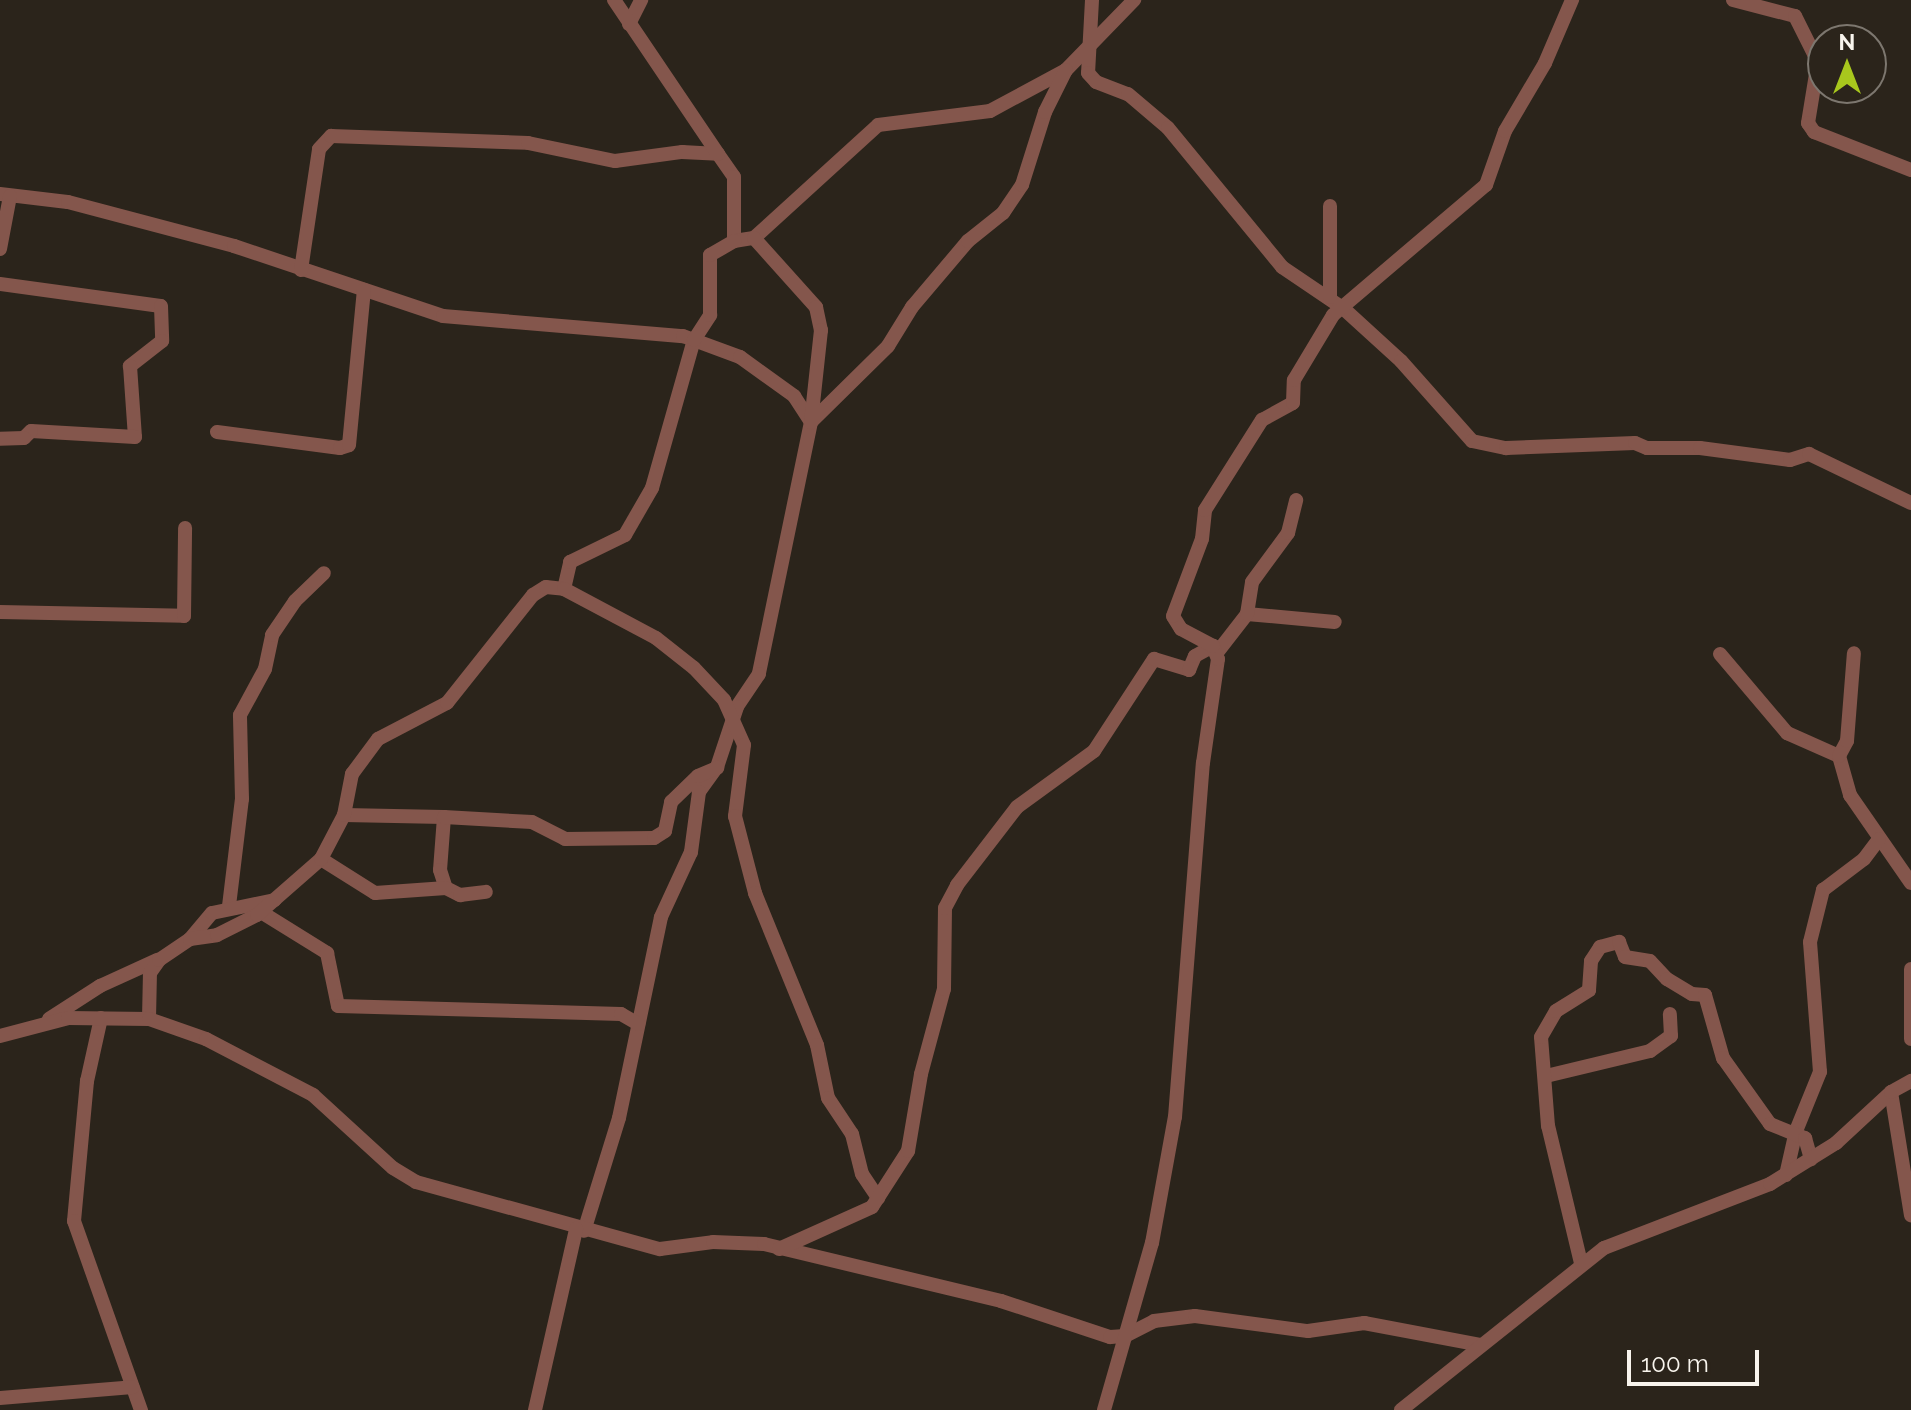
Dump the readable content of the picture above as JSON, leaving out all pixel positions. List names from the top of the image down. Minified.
{"scale_bar":"100 m","north":"top"}
